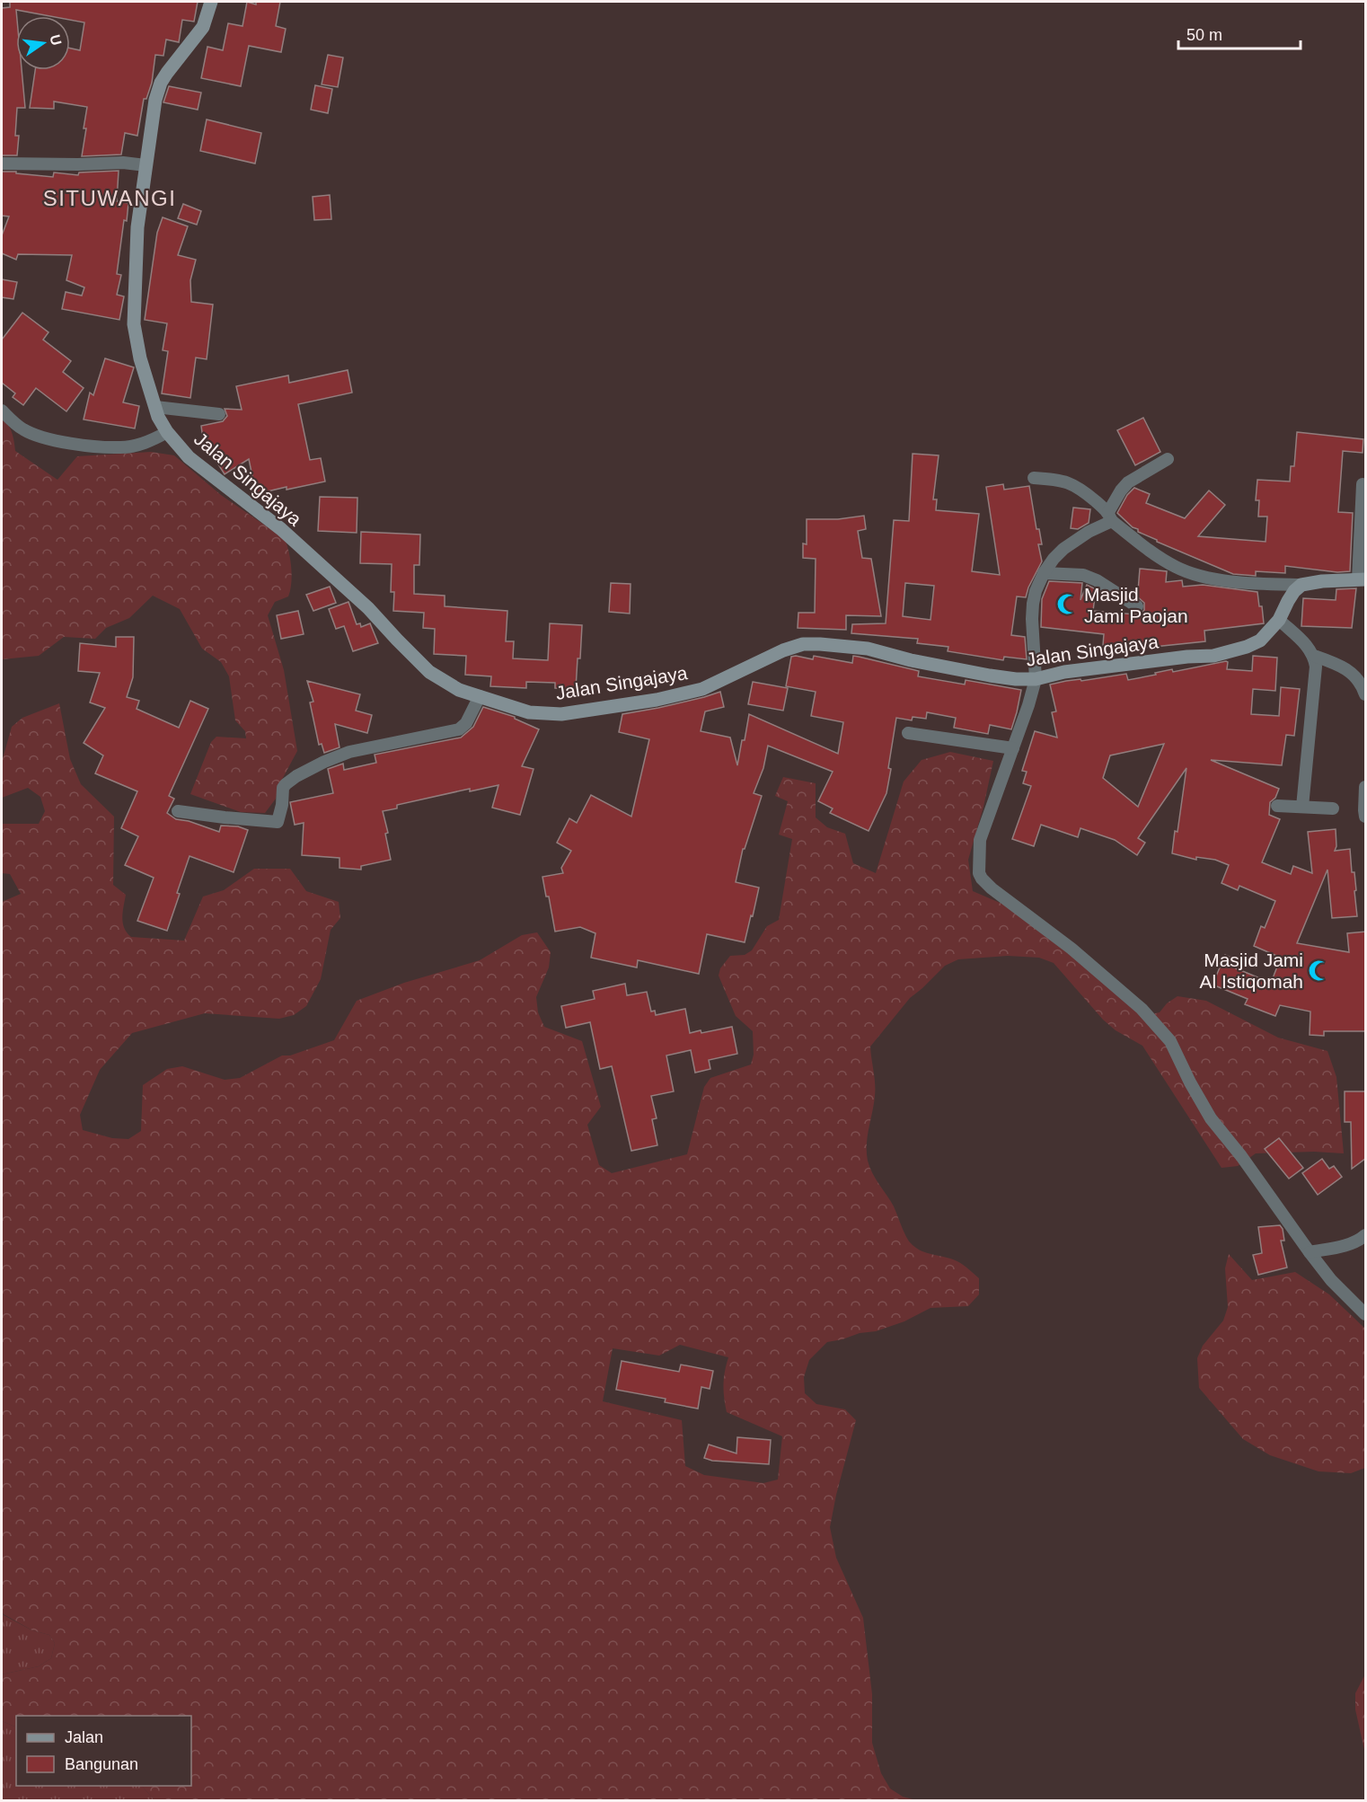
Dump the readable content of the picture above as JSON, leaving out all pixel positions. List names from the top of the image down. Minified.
{"streets":{"street":["Jalan Singajaya"]},"districts":["SITUWANGI"],"places":{"mosque":["Masjid Jami Paojan","Masjid Jami Al Istiqomah"]},"legend":["Jalan","Bangunan"],"scale_bar":"50 m","north":"right"}
